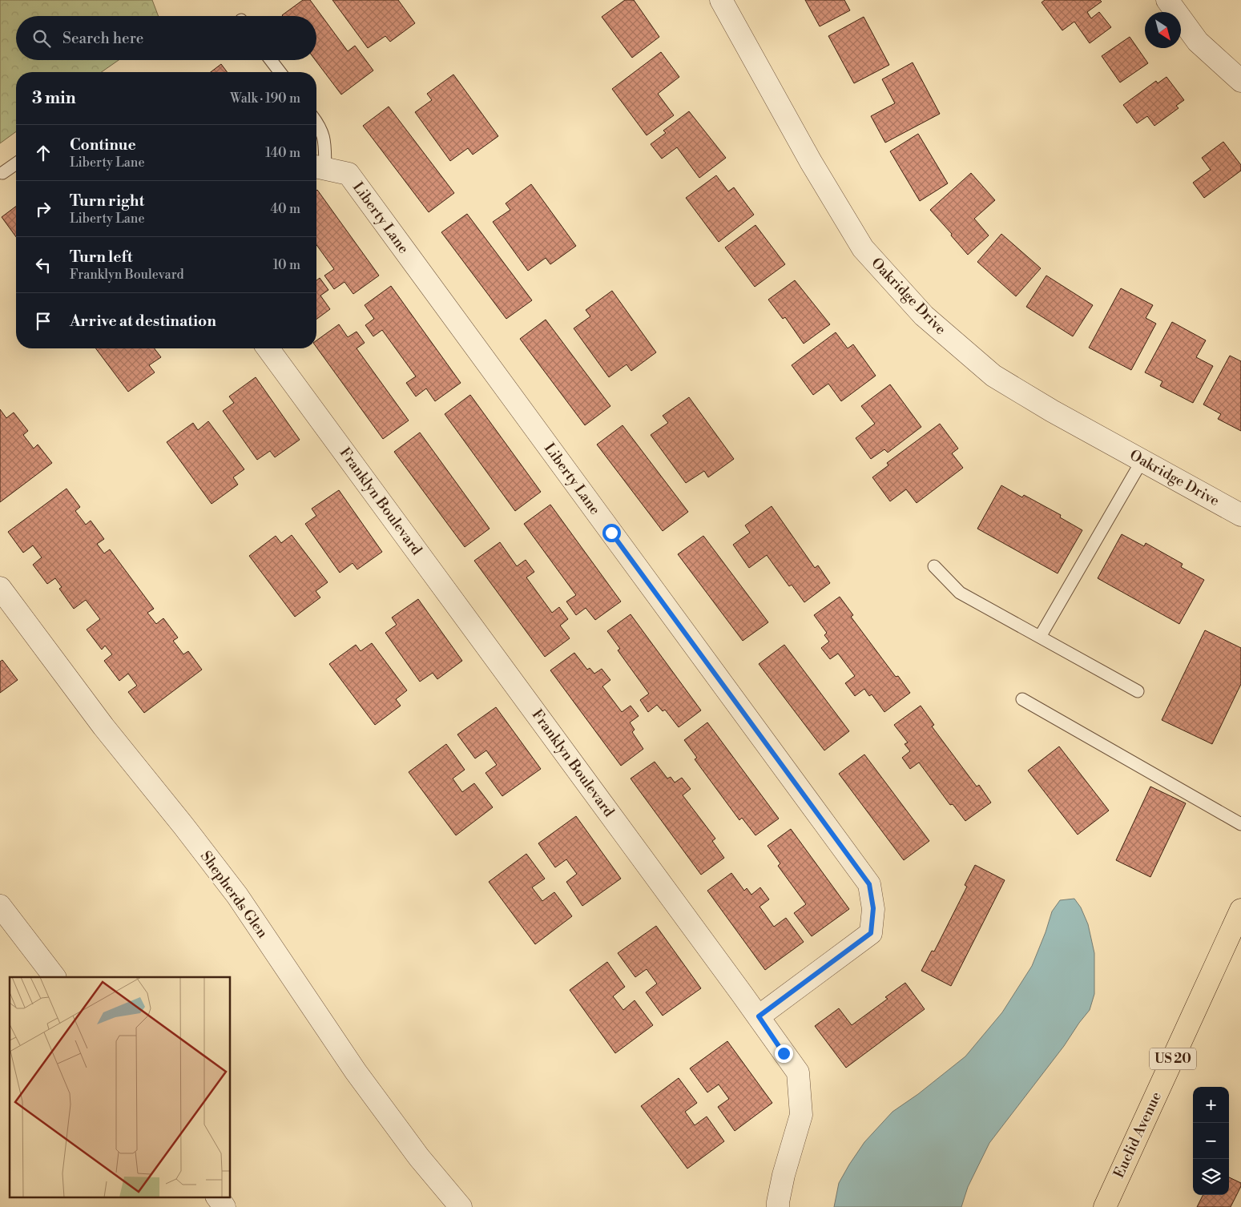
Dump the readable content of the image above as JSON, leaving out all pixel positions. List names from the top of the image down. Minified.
{"streets":{"main road":["US 20","Euclid Avenue"],"street":["Liberty Lane","Oakridge Drive","Franklyn Boulevard","Shepherds Glen"]},"crossings":[["Liberty Lane","Franklyn Boulevard"]],"north":"bottom right","page":{"search":"Search here","heading":["3 min","Walk · 190 m"],"list":[["Continue","Liberty Lane","140 m"],["Turn right","Liberty Lane","40 m"],["Turn left","Franklyn Boulevard","10 m"],"Arrive at destination"],"map_buttons":["+","−"]}}
